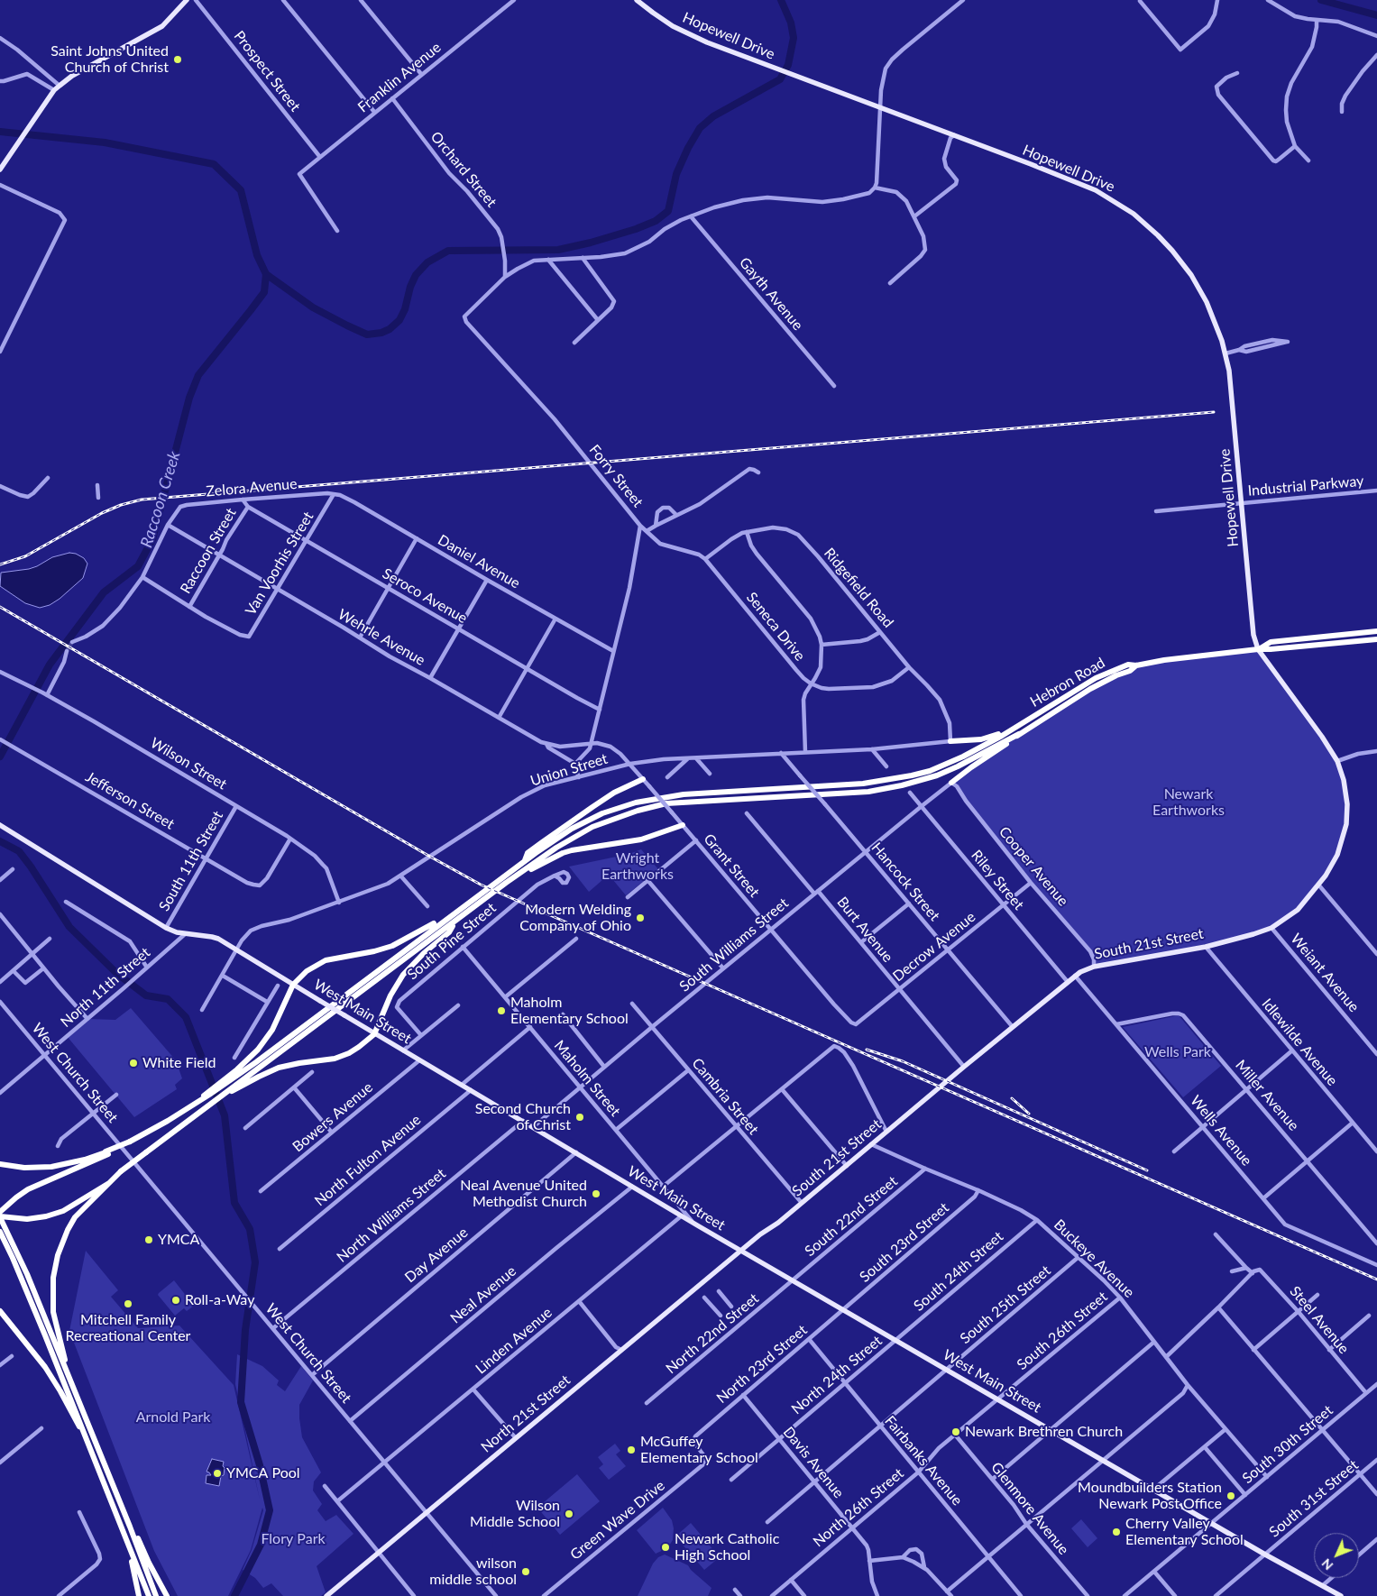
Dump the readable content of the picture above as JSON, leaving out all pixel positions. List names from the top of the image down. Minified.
{"streets":{"highway":["Hebron Road"],"main road":["Hopewell Drive","South 21st Street","West Main Street","North 21st Street"],"street":["Prospect Street","Franklin Avenue","Orchard Street","Gayth Avenue","Forry Street","Industrial Parkway","Zelora Avenue","Raccoon Street","Daniel Avenue","Van Voorhis Street","Ridgefield Road","Seroco Avenue","Seneca Drive","Wehrle Avenue","Wilson Street","Union Street","Jefferson Street","South 11th Street","Grant Street","Cooper Avenue","Riley Street","Hancock Street","Burt Avenue","South Pine Street","South Williams Street","Decrow Avenue","Weiant Avenue","North 11th Street","Idlewilde Avenue","West Church Street","Maholm Street","Miller Avenue","Cambria Street","Bowers Avenue","Wells Avenue","North Fulton Avenue","North Williams Street","South 22nd Street","South 23rd Street","Day Avenue","Buckeye Avenue","South 24th Street","Neal Avenue","South 25th Street","Steel Avenue","South 26th Street","North 22nd Street","Linden Avenue","North 23rd Street","North 24th Street","South 30th Street","Fairbanks Avenue","Davis Avenue","South 31st Street","North 26th Street","Glenmore Avenue","Green Wave Drive"]},"crossings":[["Hopewell Drive","Industrial Parkway"],["Hopewell Drive","Hebron Road"],["Hopewell Drive","South 21st Street"],["Prospect Street","Franklin Avenue"],["Franklin Avenue","Orchard Street"],["Orchard Street","Forry Street"],["Forry Street","Daniel Avenue"],["Forry Street","Seroco Avenue"],["Forry Street","Seneca Drive"],["Forry Street","Wehrle Avenue"],["Zelora Avenue","Daniel Avenue"],["Zelora Avenue","Van Voorhis Street"],["Zelora Avenue","Seroco Avenue"],["Zelora Avenue","Wehrle Avenue"],["Raccoon Street","Van Voorhis Street"],["Raccoon Street","Seroco Avenue"],["Raccoon Street","Wehrle Avenue"],["Daniel Avenue","Van Voorhis Street"],["Van Voorhis Street","Seroco Avenue"],["Van Voorhis Street","Wehrle Avenue"],["Ridgefield Road","Seneca Drive"],["Ridgefield Road","Union Street"],["Wehrle Avenue","Union Street"],["Wehrle Avenue","Grant Street"],["Hebron Road","South 21st Street"],["Wilson Street","Union Street"],["Wilson Street","Jefferson Street"],["Wilson Street","South 11th Street"],["Union Street","Grant Street"],["Union Street","Hancock Street"],["Union Street","West Main Street"],["Jefferson Street","South 11th Street"],["South 11th Street","West Main Street"],["Grant Street","South Williams Street"],["Grant Street","Decrow Avenue"],["Cooper Avenue","South 21st Street"],["Cooper Avenue","South Williams Street"],["Cooper Avenue","Decrow Avenue"],["Riley Street","South 21st Street"],["Riley Street","South Williams Street"],["Riley Street","Decrow Avenue"],["Hancock Street","South 21st Street"],["Hancock Street","South Williams Street"],["Hancock Street","Decrow Avenue"],["Burt Avenue","South 21st Street"],["Burt Avenue","South Williams Street"],["Burt Avenue","Decrow Avenue"],["South Pine Street","Maholm Street"],["South 21st Street","Weiant Avenue"],["South 21st Street","West Main Street"],["South 21st Street","Idlewilde Avenue"],["South 21st Street","Cambria Street"],["South 21st Street","Wells Avenue"],["South 21st Street","Buckeye Avenue"],["South 21st Street","North 21st Street"],["South Williams Street","West Main Street"],["South Williams Street","Maholm Street"],["South Williams Street","Cambria Street"],["North 11th Street","West Main Street"],["North 11th Street","West Church Street"],["West Main Street","Maholm Street"],["West Main Street","Bowers Avenue"],["West Main Street","North Fulton Avenue"],["West Main Street","North Williams Street"],["West Main Street","South 22nd Street"],["West Main Street","South 23rd Street"],["West Main Street","Day Avenue"],["West Main Street","South 24th Street"],["West Main Street","Neal Avenue"],["West Main Street","South 25th Street"],["West Main Street","South 26th Street"],["West Main Street","North 22nd Street"],["West Main Street","Linden Avenue"],["West Main Street","North 23rd Street"],["West Main Street","North 24th Street"],["West Main Street","North 21st Street"],["West Main Street","South 30th Street"],["West Main Street","South 31st Street"],["West Main Street","North 26th Street"],["West Church Street","North Williams Street"],["West Church Street","Day Avenue"],["West Church Street","Neal Avenue"],["West Church Street","Linden Avenue"],["West Church Street","North 21st Street"],["Miller Avenue","Wells Avenue"],["South 22nd Street","Buckeye Avenue"],["South 22nd Street","North 22nd Street"],["South 23rd Street","Buckeye Avenue"],["South 23rd Street","North 23rd Street"],["Buckeye Avenue","South 24th Street"],["Buckeye Avenue","South 25th Street"],["Buckeye Avenue","South 26th Street"],["Buckeye Avenue","South 30th Street"],["South 24th Street","North 24th Street"],["South 25th Street","Fairbanks Avenue"],["South 25th Street","Davis Avenue"],["Steel Avenue","South 30th Street"],["South 26th Street","North 26th Street"],["North 23rd Street","Fairbanks Avenue"],["North 23rd Street","Davis Avenue"],["North 23rd Street","Green Wave Drive"],["North 24th Street","Fairbanks Avenue"],["North 24th Street","Davis Avenue"],["Fairbanks Avenue","North 26th Street"],["Davis Avenue","North 26th Street"],["North 26th Street","Glenmore Avenue"]],"water":["Raccoon Creek"],"parks":["Newark Earthworks","Wright Earthworks","Wells Park","Arnold Park","Flory Park"],"places":["Saint Johns United Church of Christ","Modern Welding Company of Ohio","Maholm Elementary School","White Field","Second Church of Christ","Neal Avenue United Methodist Church","YMCA","Roll-a-Way","Mitchell Family Recreational Center","Newark Brethren Church","McGuffey Elementary School","YMCA Pool","Moundbuilders Station Newark Post Office","Wilson Middle School","Cherry Valley Elementary School","Newark Catholic High School","wilson middle school"],"north":"bottom left"}
